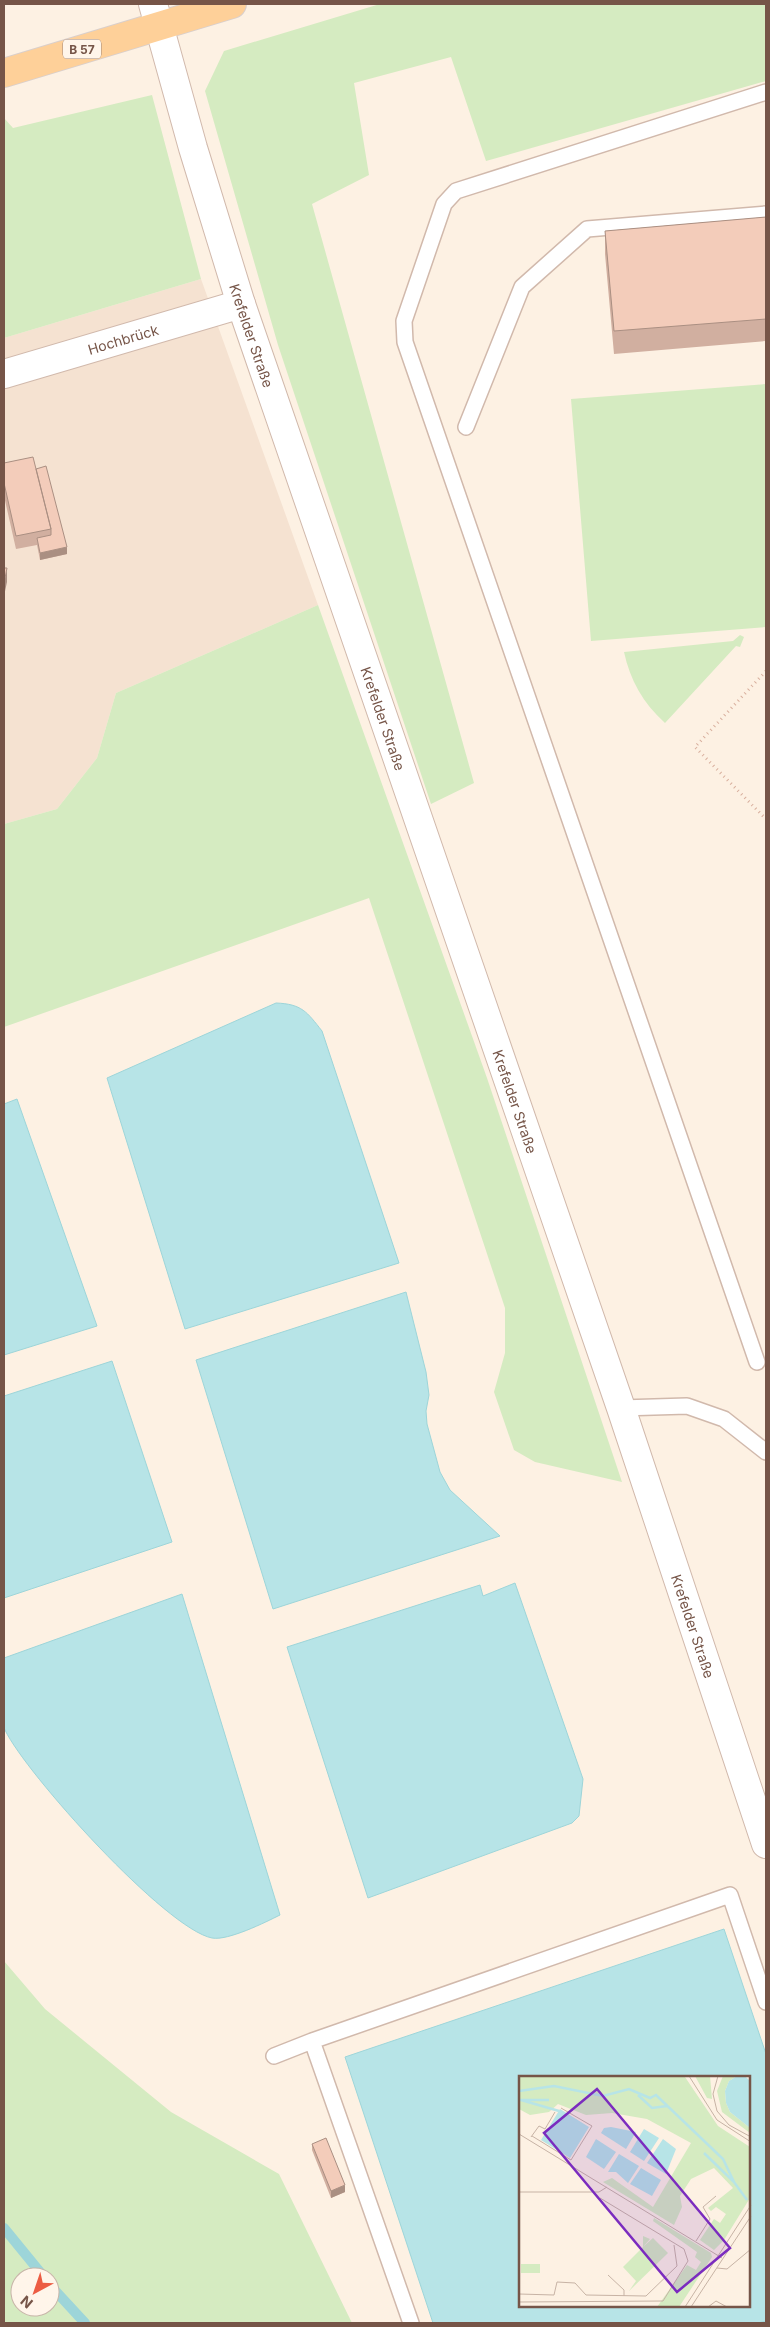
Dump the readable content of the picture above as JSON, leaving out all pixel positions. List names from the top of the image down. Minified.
{"streets":{"main road":["B 57"],"street":["Krefelder Straße","Hochbrück"]},"crossings":[["B 57","Krefelder Straße"],["Krefelder Straße","Hochbrück"]],"north":"bottom left"}
